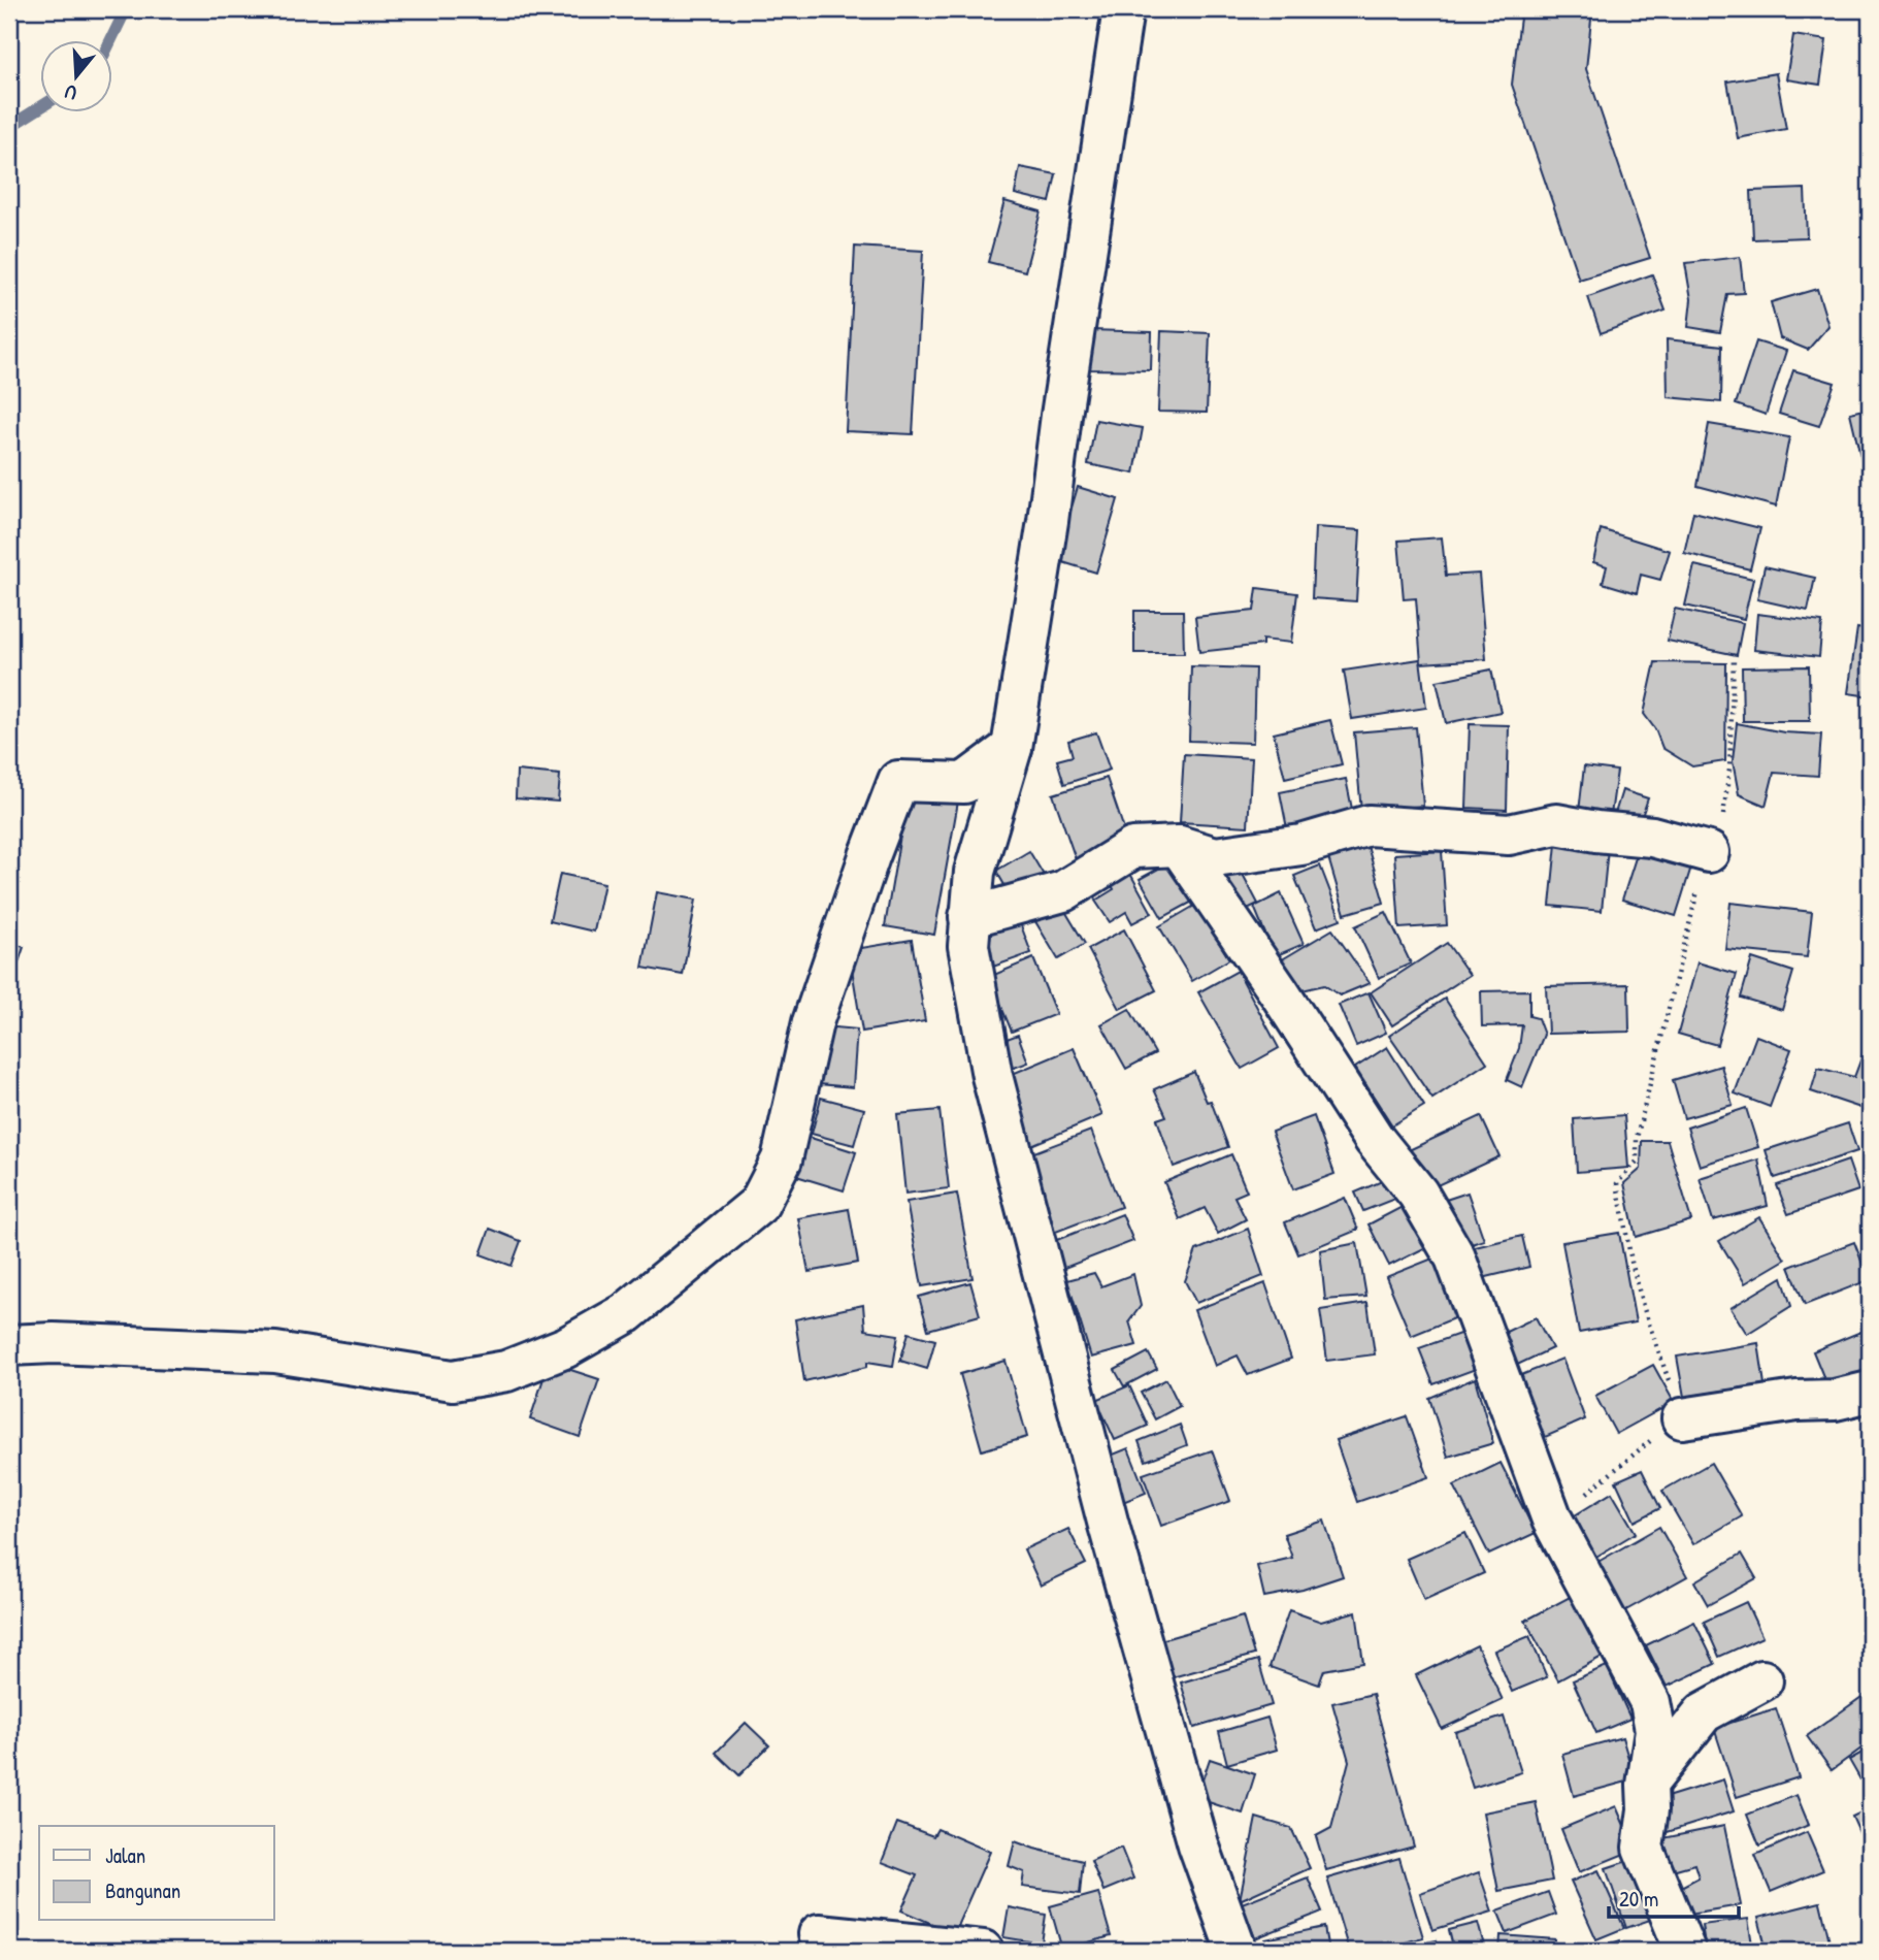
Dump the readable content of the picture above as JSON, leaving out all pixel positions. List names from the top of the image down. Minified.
{"legend":["Jalan","Bangunan"],"scale_bar":"20 m","north":"bottom"}
